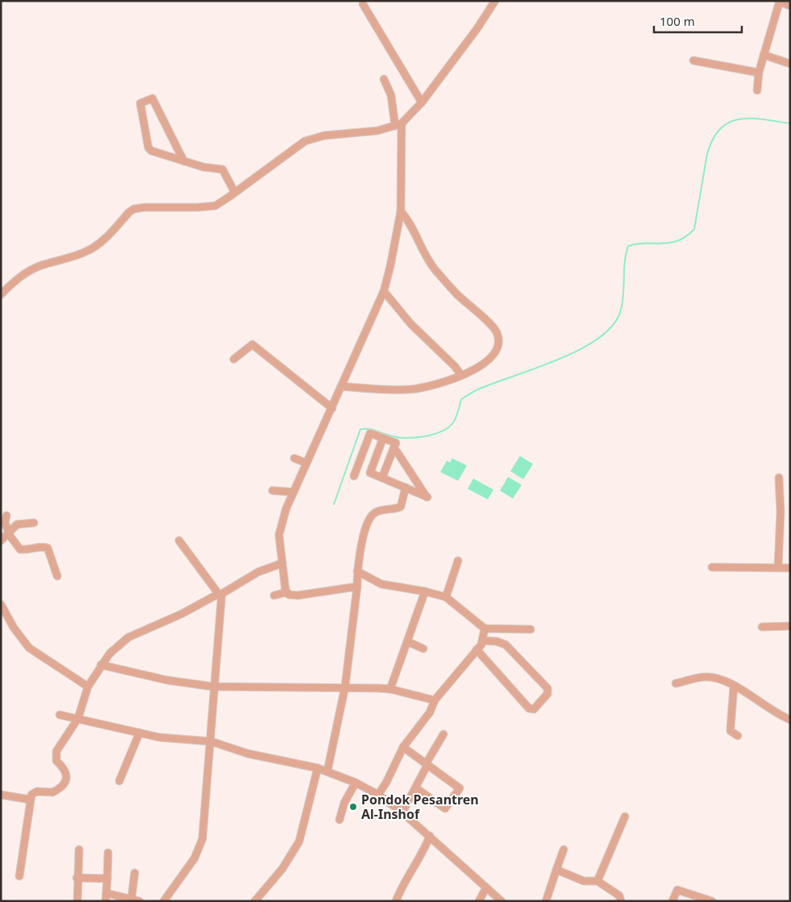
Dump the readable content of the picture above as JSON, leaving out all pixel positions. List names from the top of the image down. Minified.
{"places":["Pondok Pesantren Al-Inshof"],"scale_bar":"100 m"}
